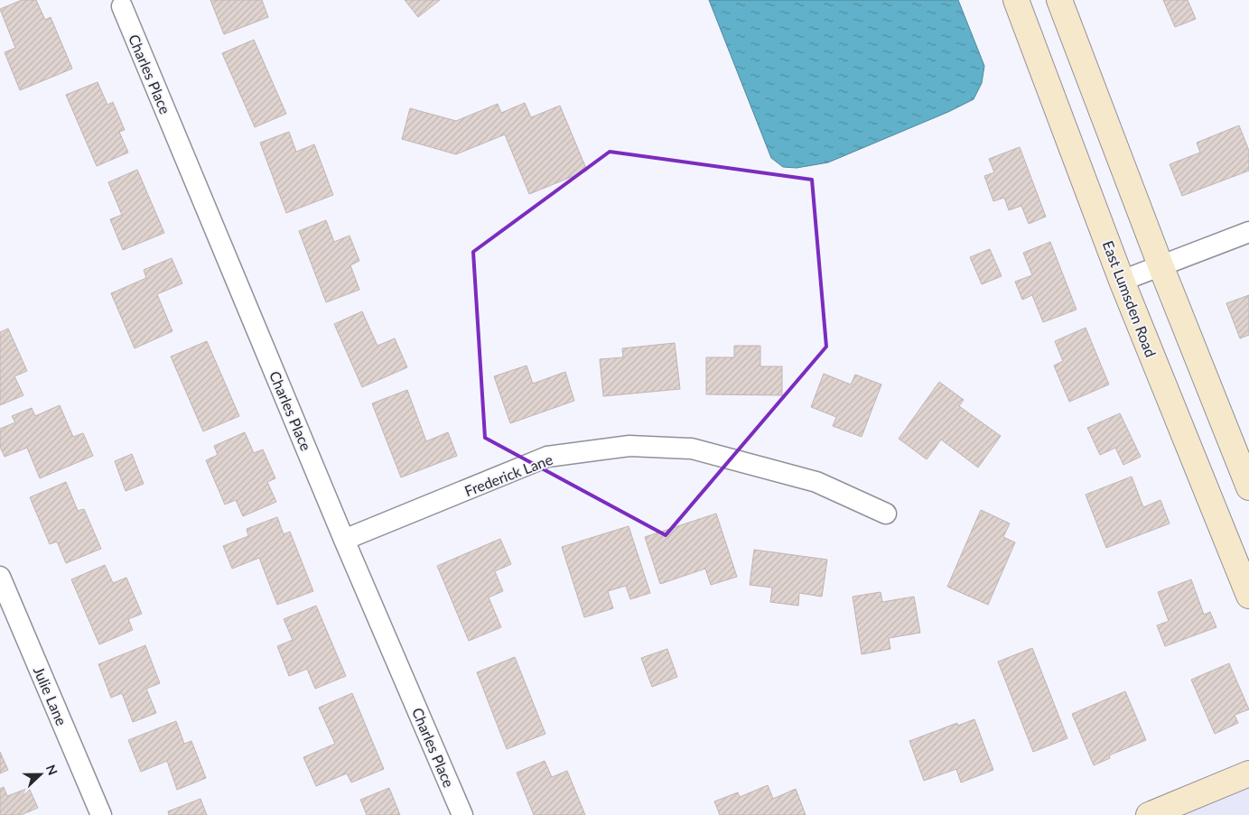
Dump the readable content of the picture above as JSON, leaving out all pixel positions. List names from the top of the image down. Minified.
{"streets":{"main road":["East Lumsden Road"],"street":["Charles Place","Frederick Lane","Julie Lane"]},"crossings":[["Charles Place","Frederick Lane"]],"north":"right"}
